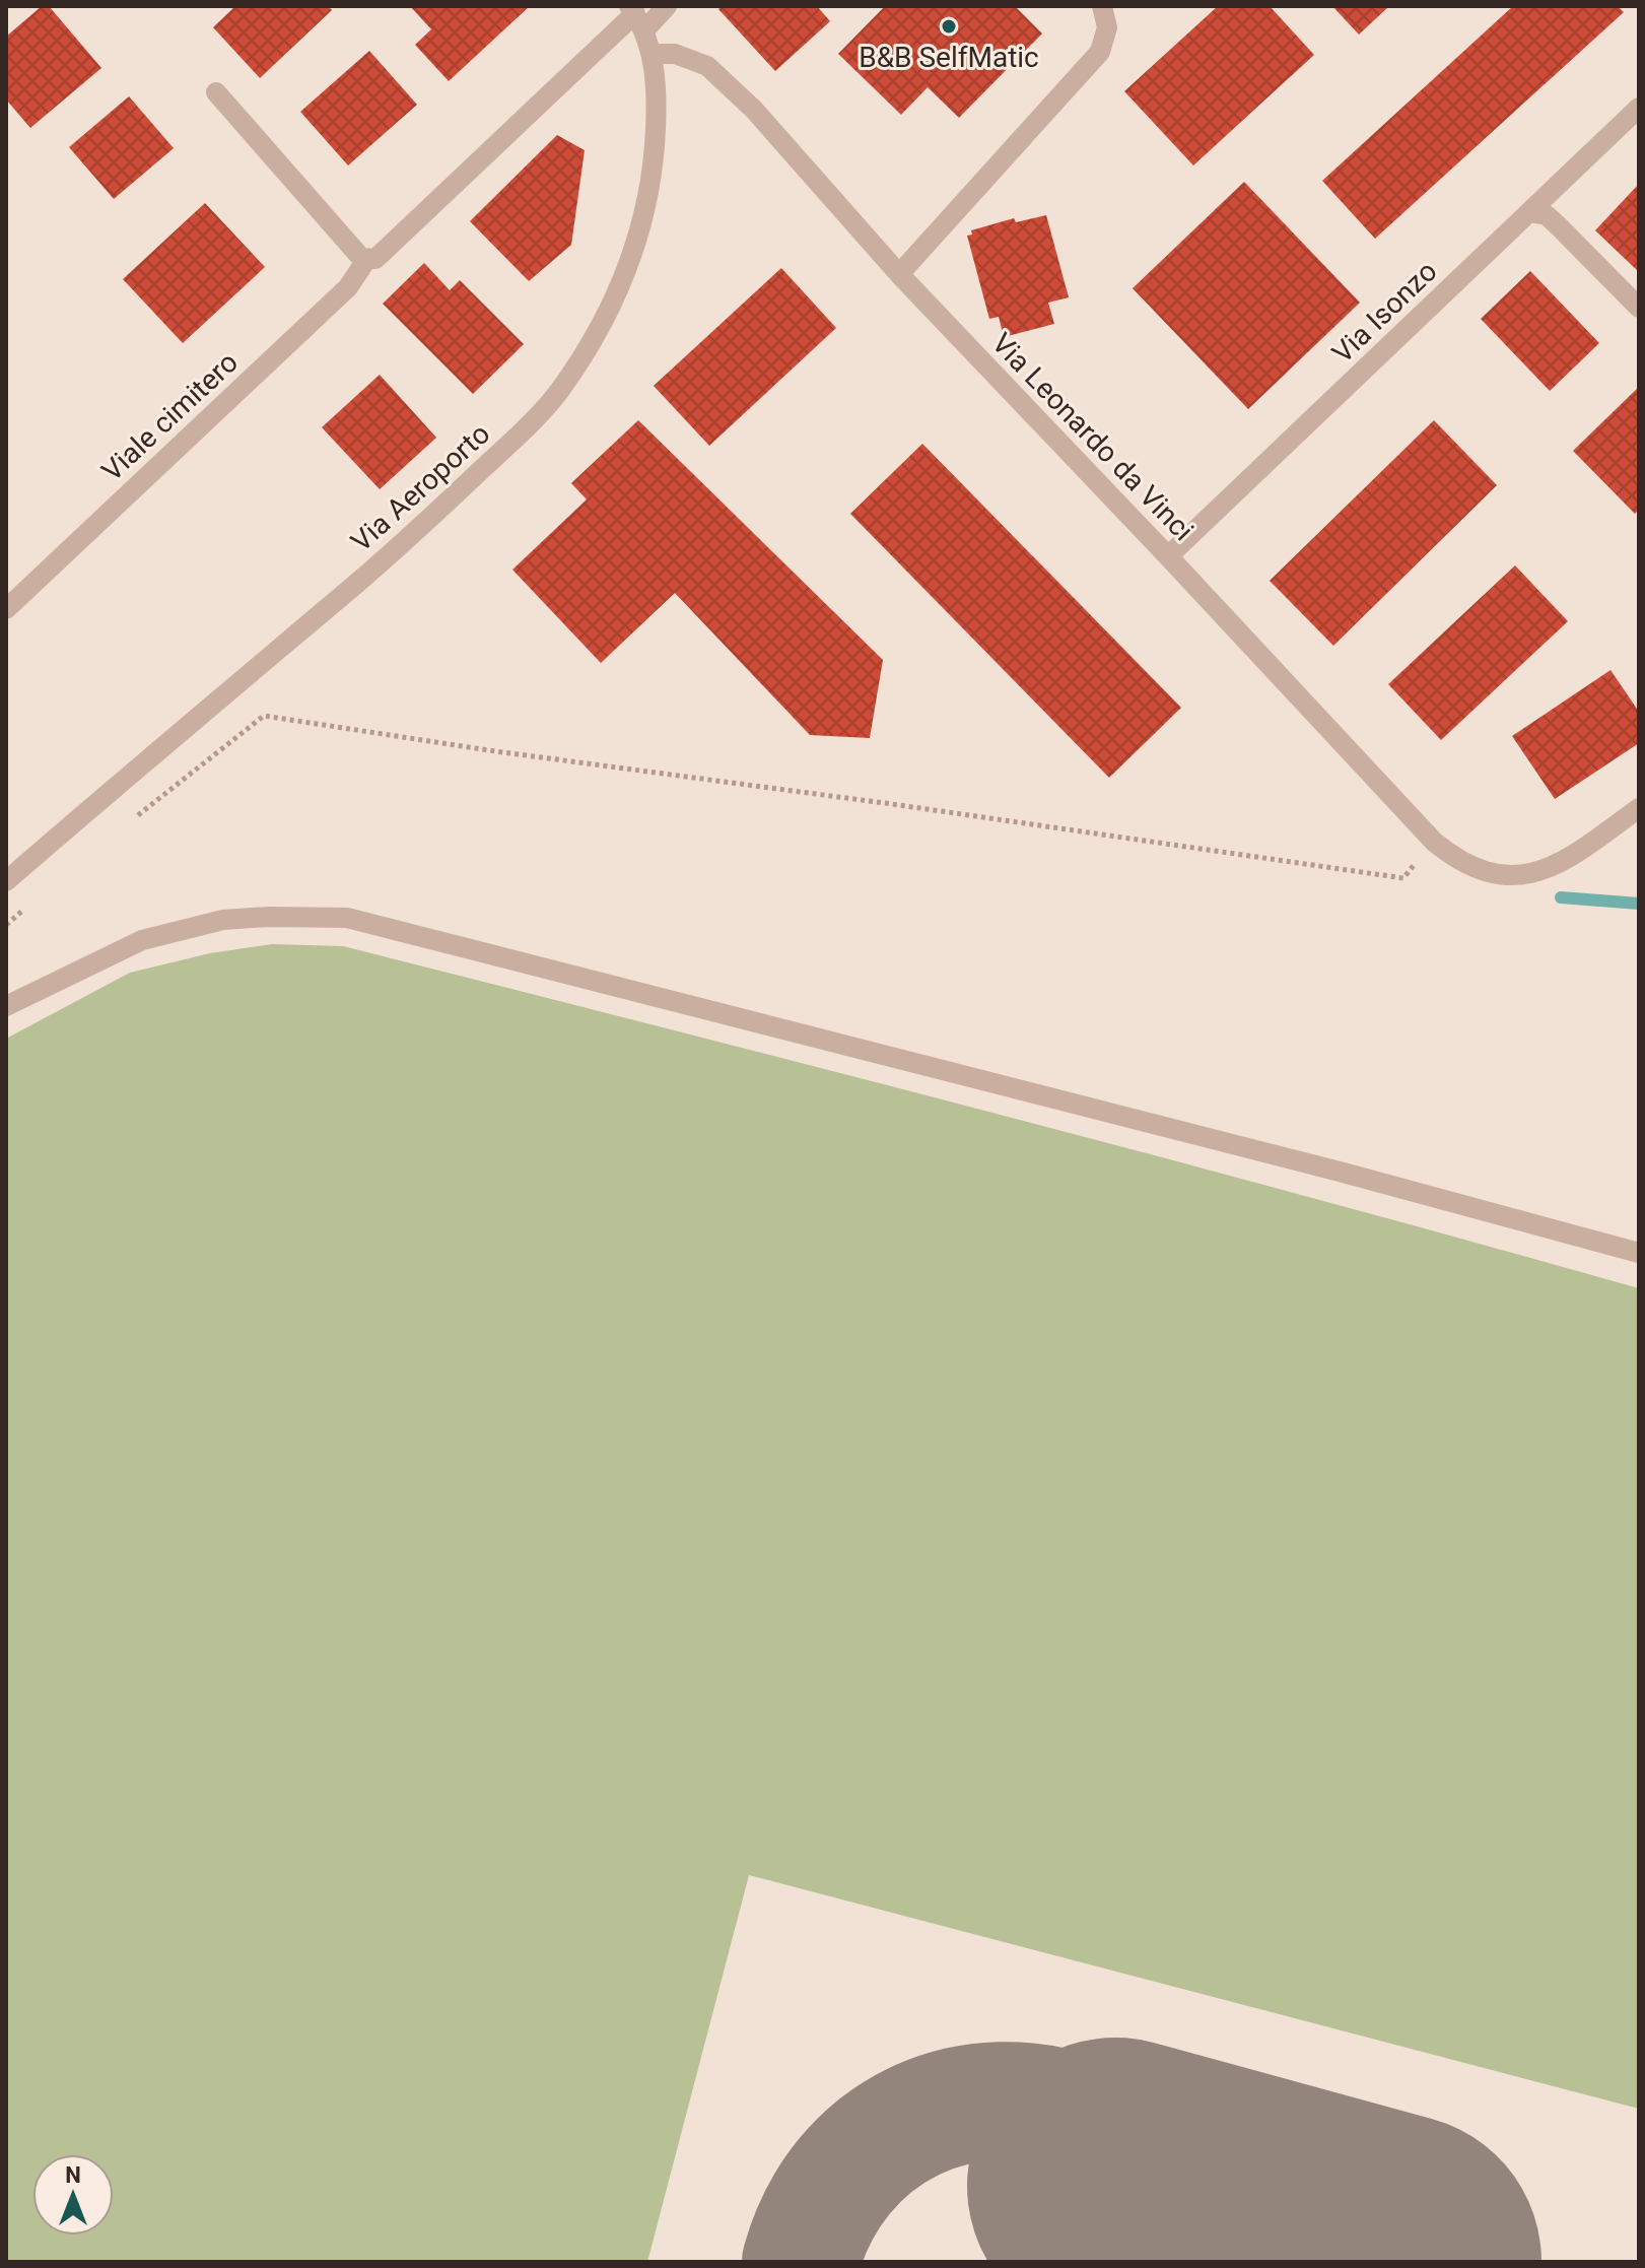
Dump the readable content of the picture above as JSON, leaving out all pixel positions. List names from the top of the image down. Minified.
{"streets":{"street":["Via Isonzo","Viale cimitero","Via Leonardo da Vinci","Via Aeroporto"]},"crossings":[["Via Isonzo","Via Leonardo da Vinci"],["Viale cimitero","Via Aeroporto"],["Via Leonardo da Vinci","Via Aeroporto"]],"places":["B&B SelfMatic"],"north":"top"}
